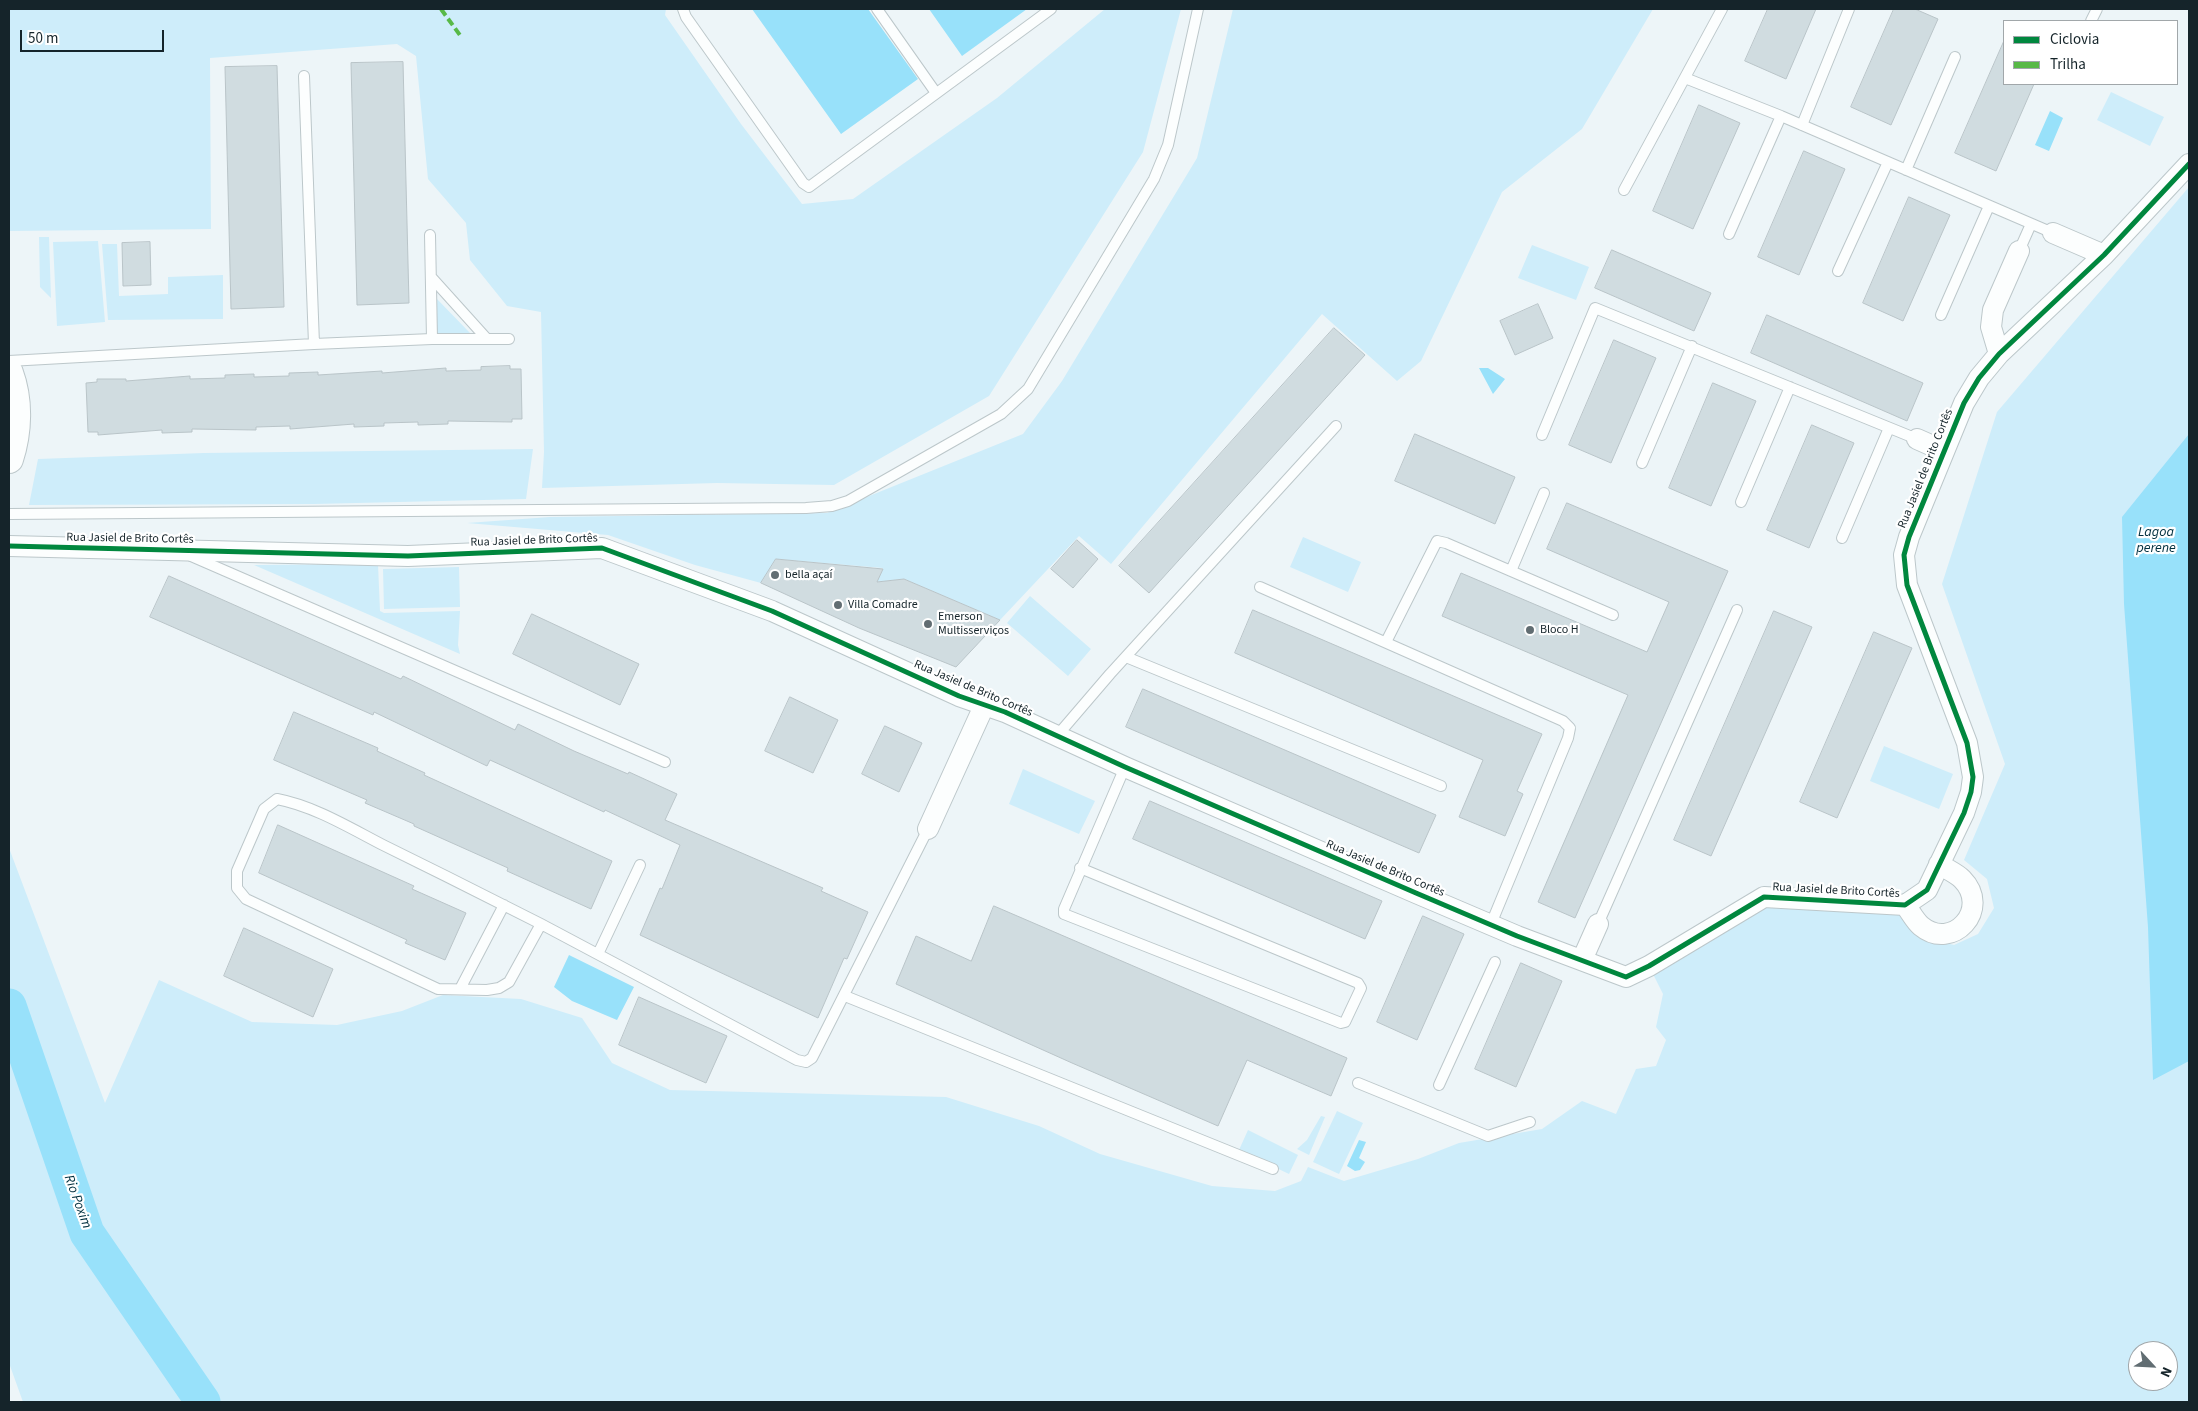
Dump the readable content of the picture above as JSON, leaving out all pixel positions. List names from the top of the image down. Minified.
{"streets":{"street":["Rua Jasiel de Brito Cortês"]},"water":["Lagoa perene","Rio Poxim"],"places":["bella açaí","Villa Comadre","Emerson Multisserviços","Bloco H"],"legend":["Ciclovia","Trilha"],"scale_bar":"50 m","north":"bottom right"}
